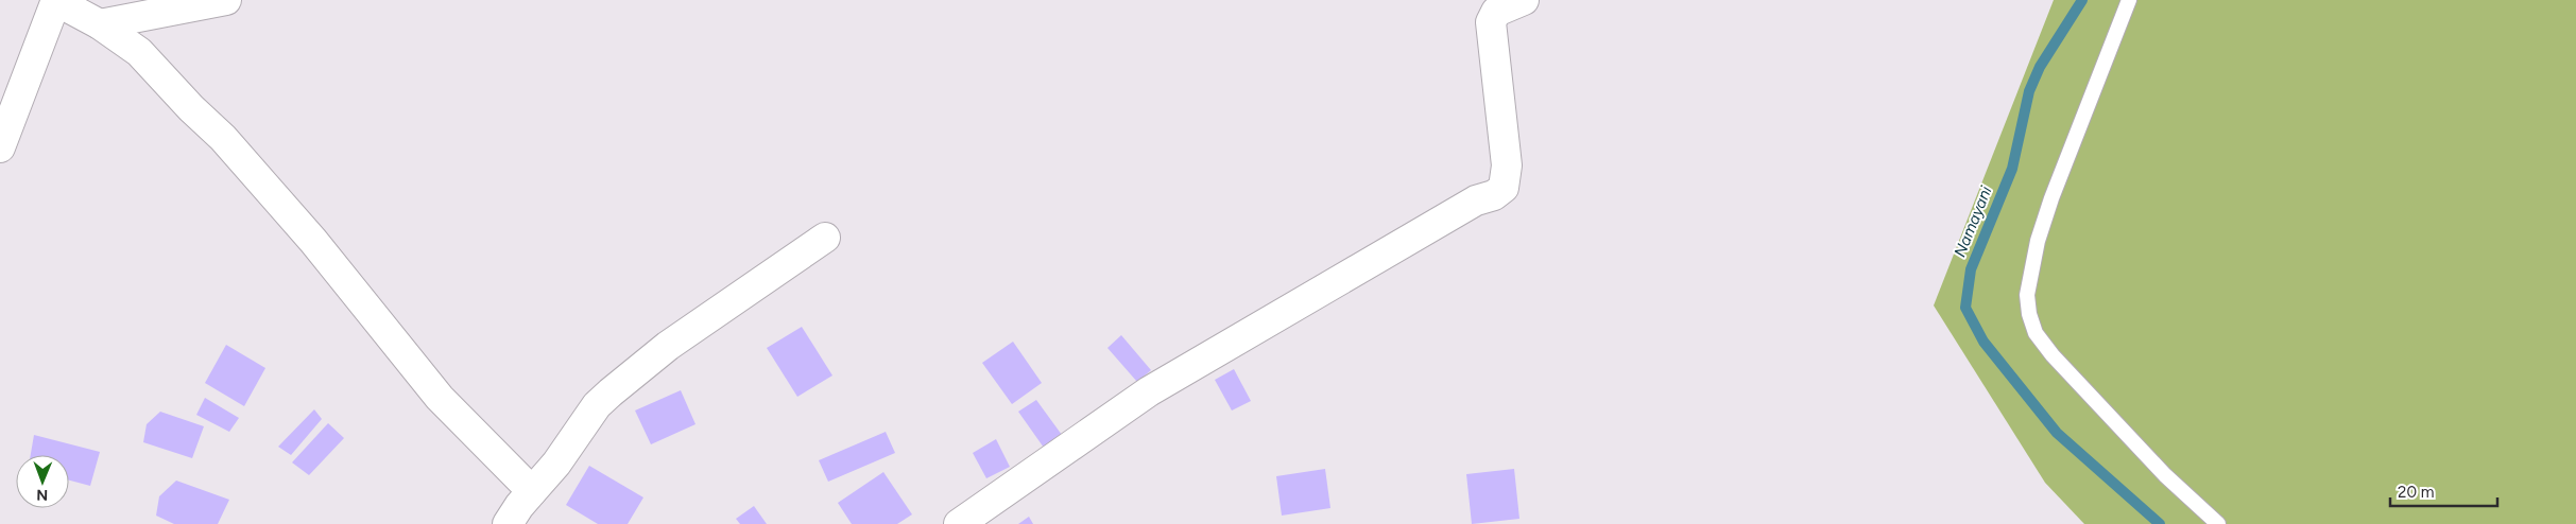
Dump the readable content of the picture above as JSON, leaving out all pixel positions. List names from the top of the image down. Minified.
{"water":["Namayani"],"scale_bar":"20 m","north":"bottom"}
